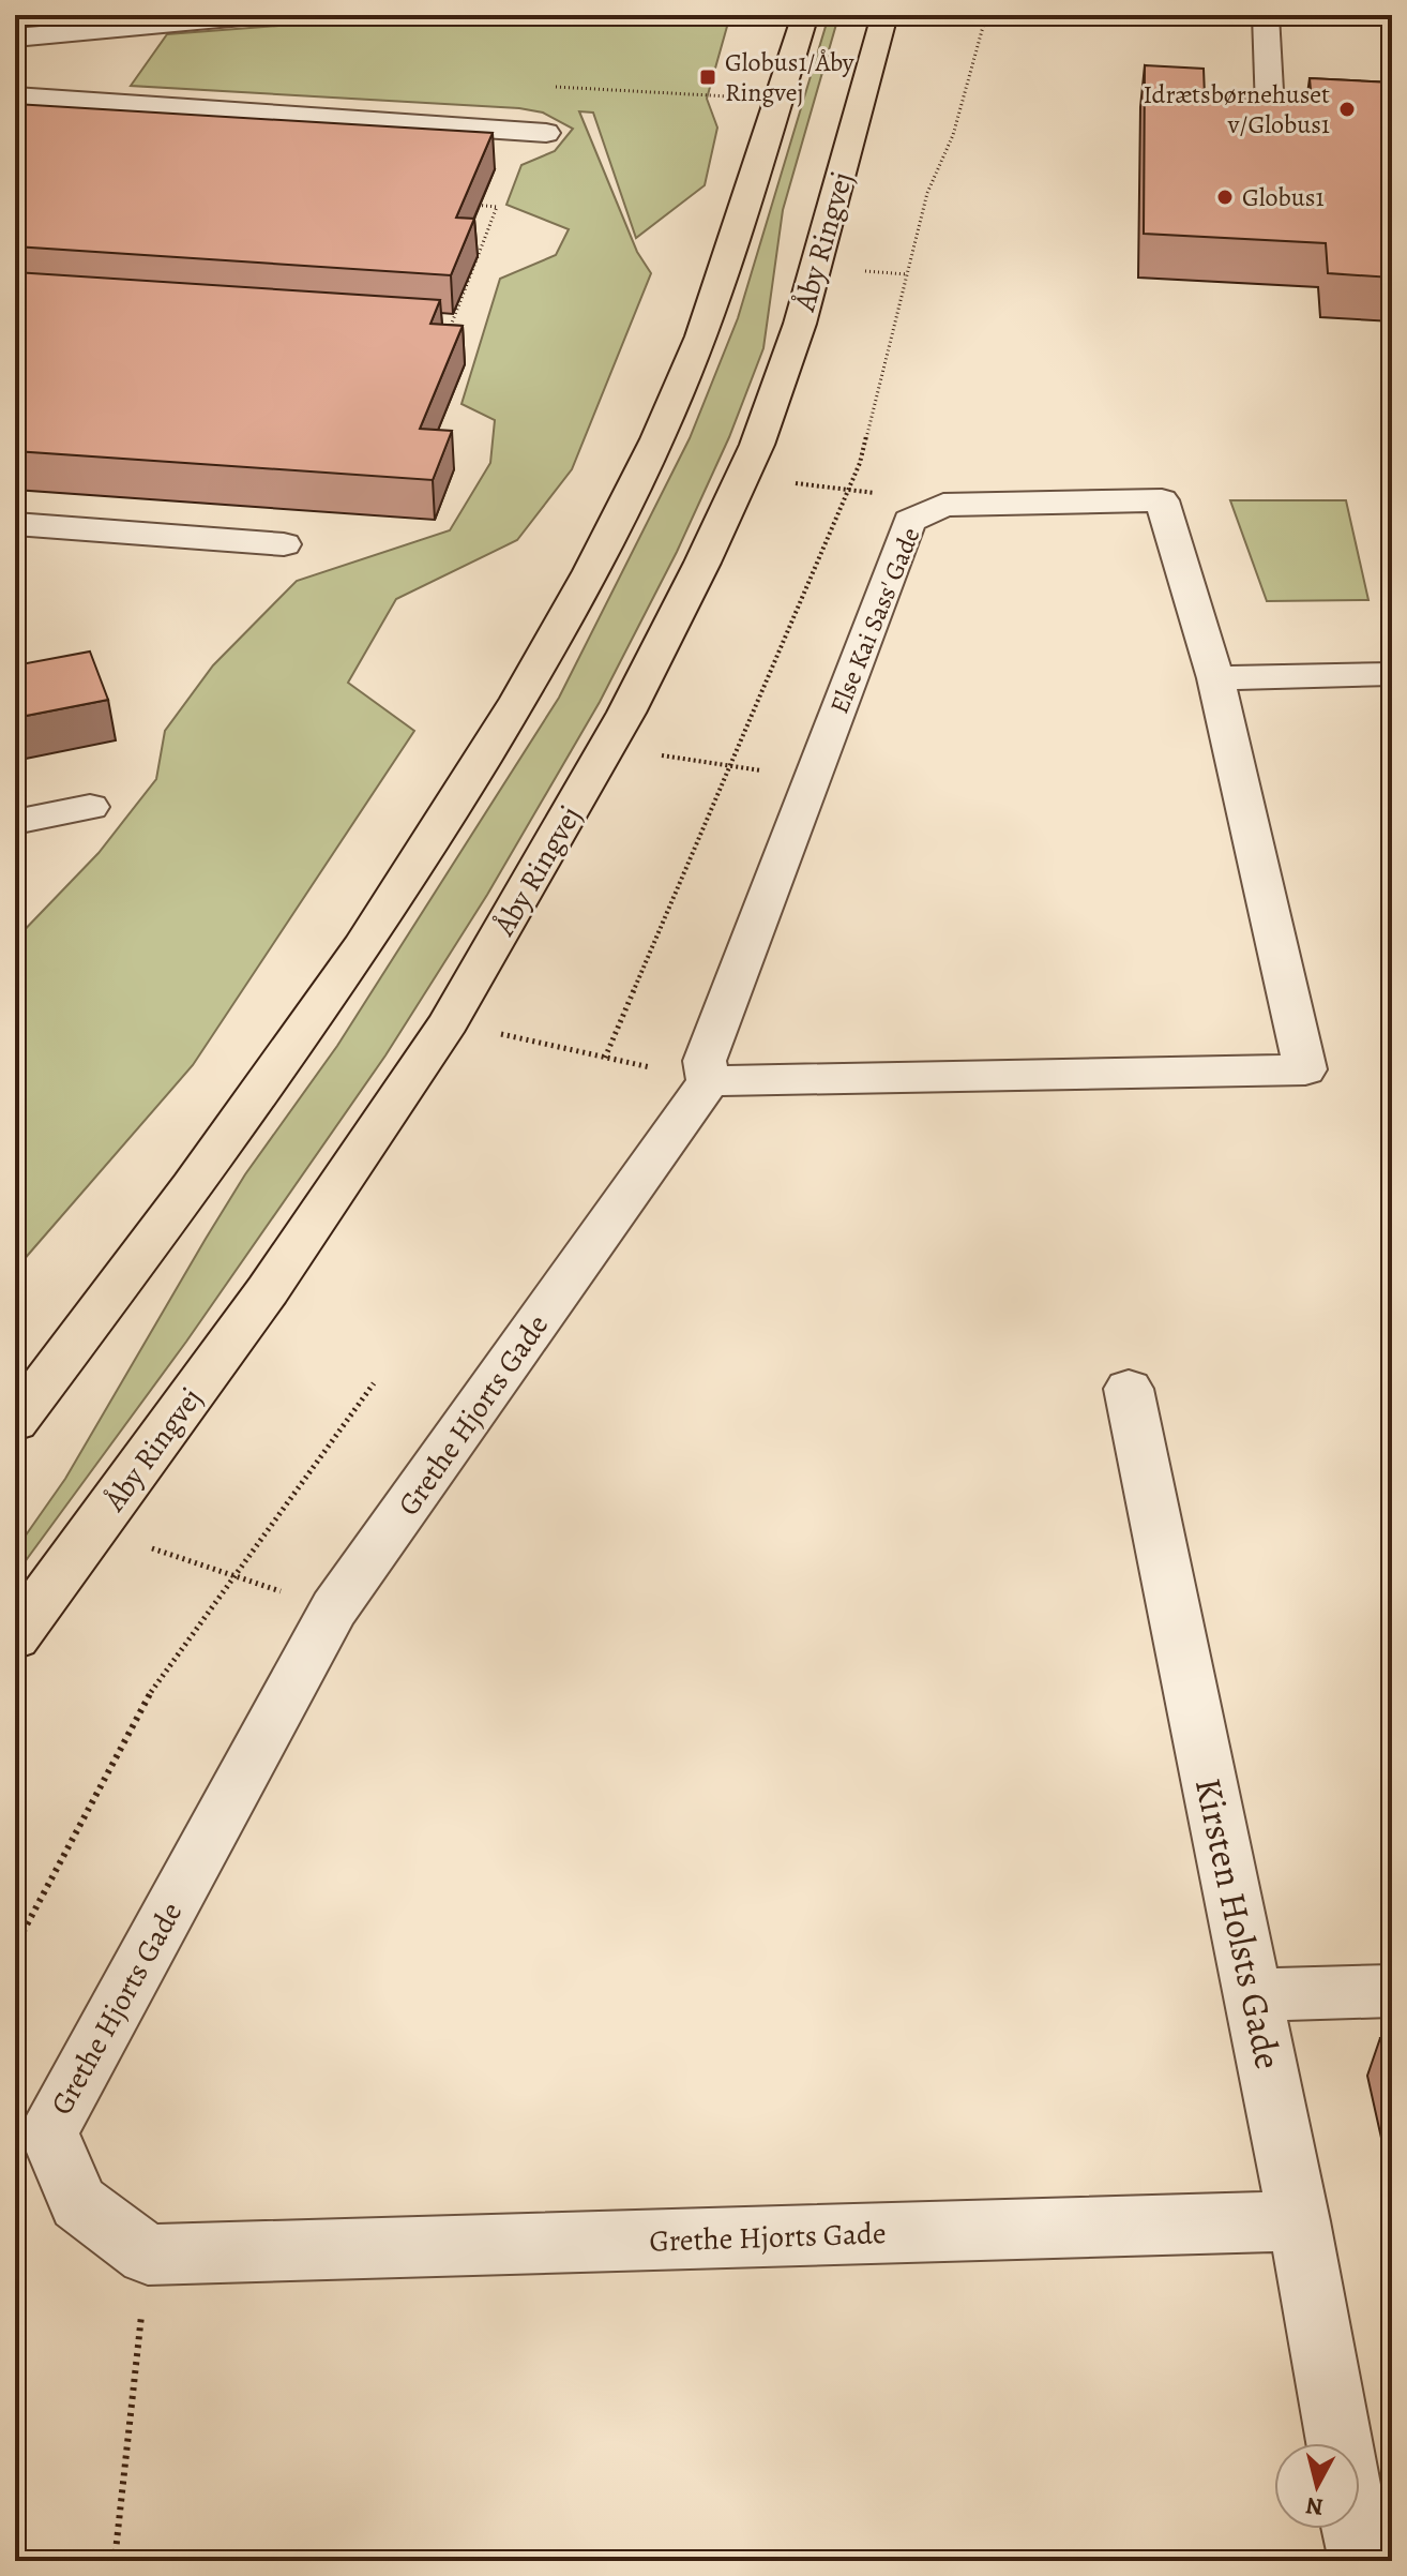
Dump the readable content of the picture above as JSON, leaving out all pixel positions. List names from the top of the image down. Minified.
{"streets":{"main road":["Åby Ringvej"],"street":["Else Kai Sass' Gade","Grethe Hjorts Gade","Kirsten Holsts Gade"]},"crossings":[["Else Kai Sass' Gade","Grethe Hjorts Gade"],["Grethe Hjorts Gade","Kirsten Holsts Gade"]],"places":{"transit":["Globus1/Åby Ringvej"],"other":["Idrætsbørnehuset v/Globus1","Globus1"]},"north":"bottom"}
